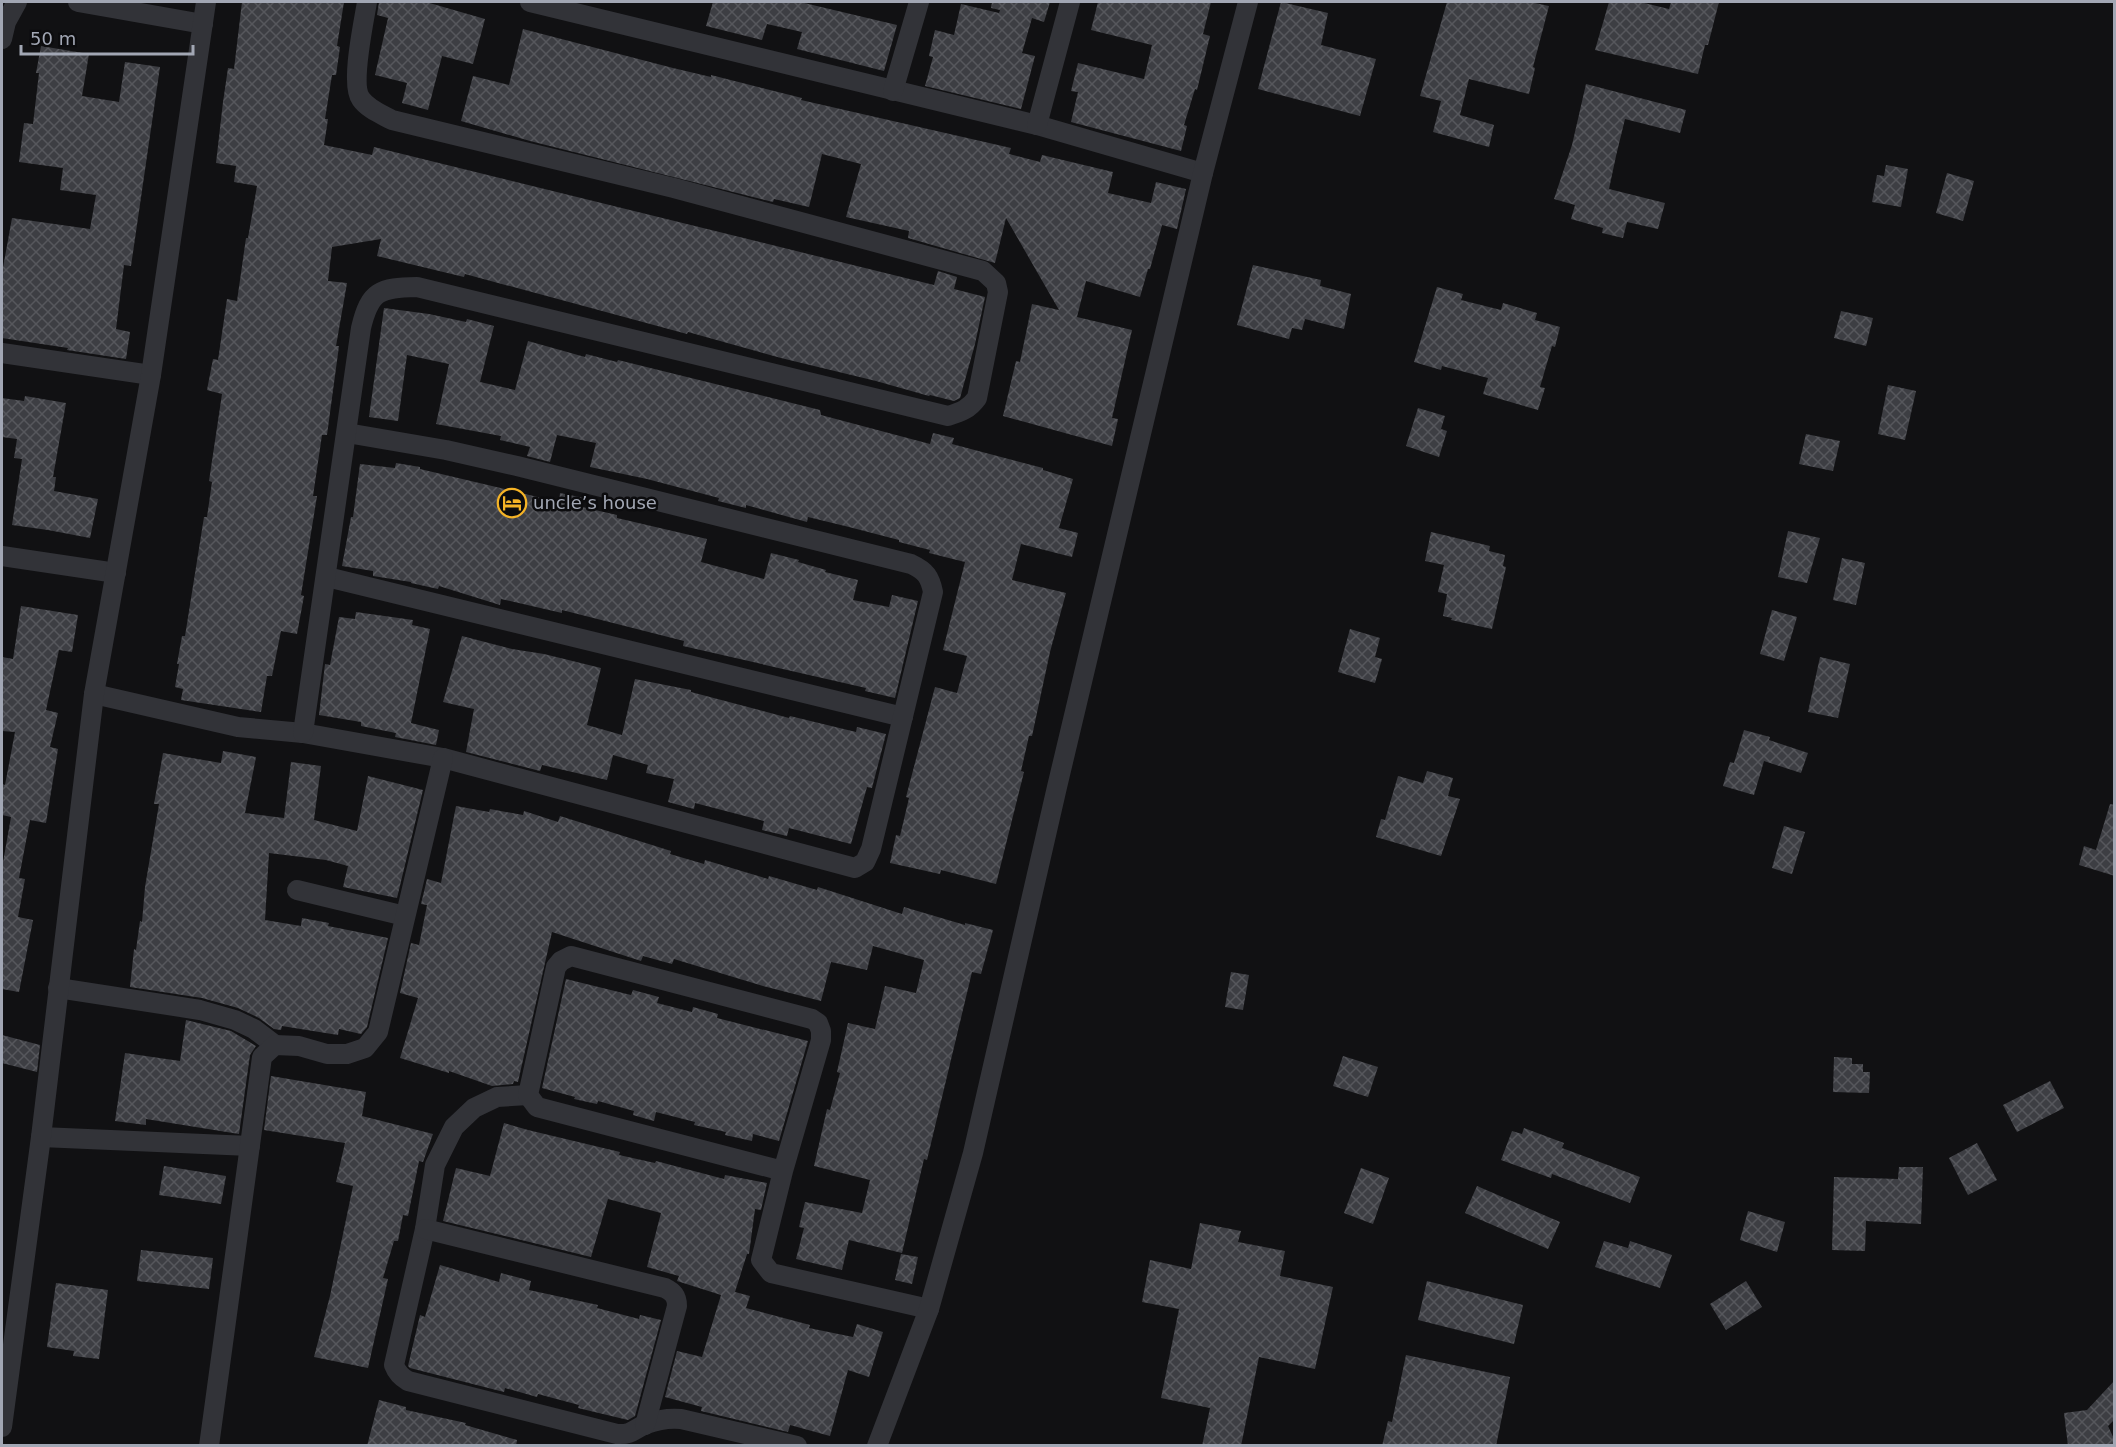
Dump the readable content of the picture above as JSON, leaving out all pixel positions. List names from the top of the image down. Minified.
{"places":{"hotel":["uncle’s house"]},"scale_bar":"50 m"}
